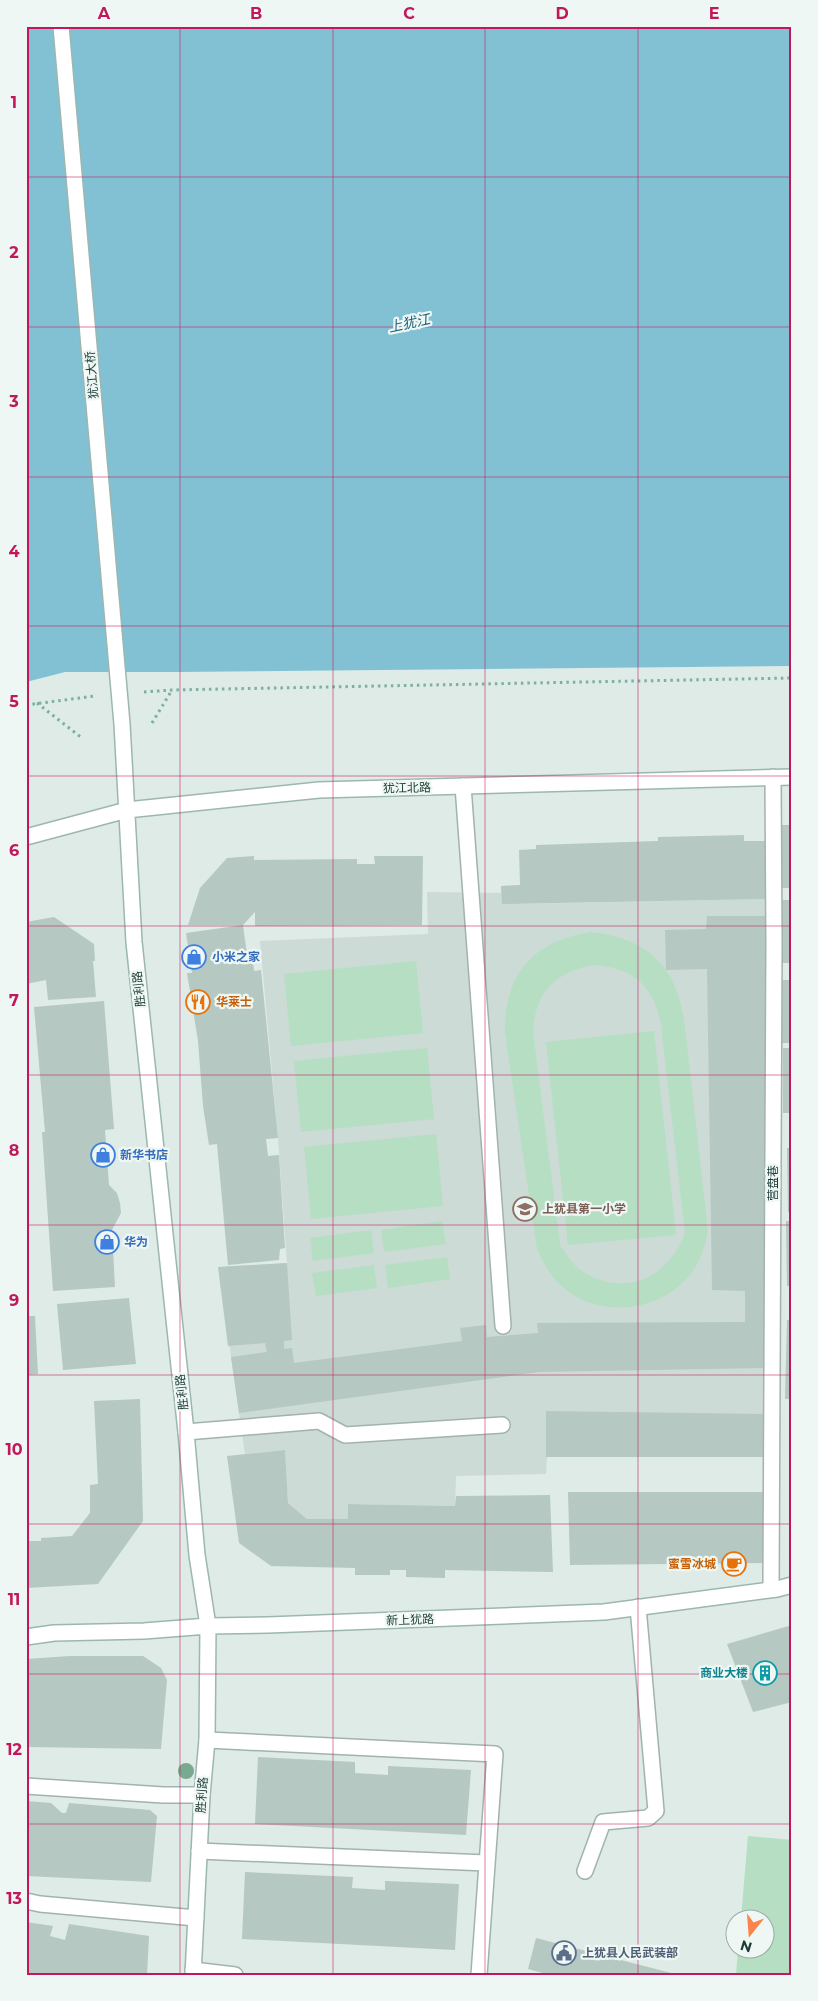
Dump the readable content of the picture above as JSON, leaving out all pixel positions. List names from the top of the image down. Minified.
{"streets":{"street":["犹江大桥","犹江北路","胜利路","营盘巷","新上犹路"]},"crossings":[["犹江大桥","犹江北路"],["犹江大桥","胜利路"],["犹江北路","胜利路"],["犹江北路","营盘巷"],["胜利路","新上犹路"],["营盘巷","新上犹路"]],"water":["上犹江"],"places":{"shop":["小米之家","新华书店","华为"],"restaurant":["华莱士"],"school or university":["上犹县第一小学"],"cafe":["蜜雪冰城"],"building":["商业大楼"],"public building":["上犹县人民武装部"]},"north":"bottom","grid":{"columns":["A","B","C","D","E"],"rows":["1","2","3","4","5","6","7","8","9","10","11","12","13"]}}
